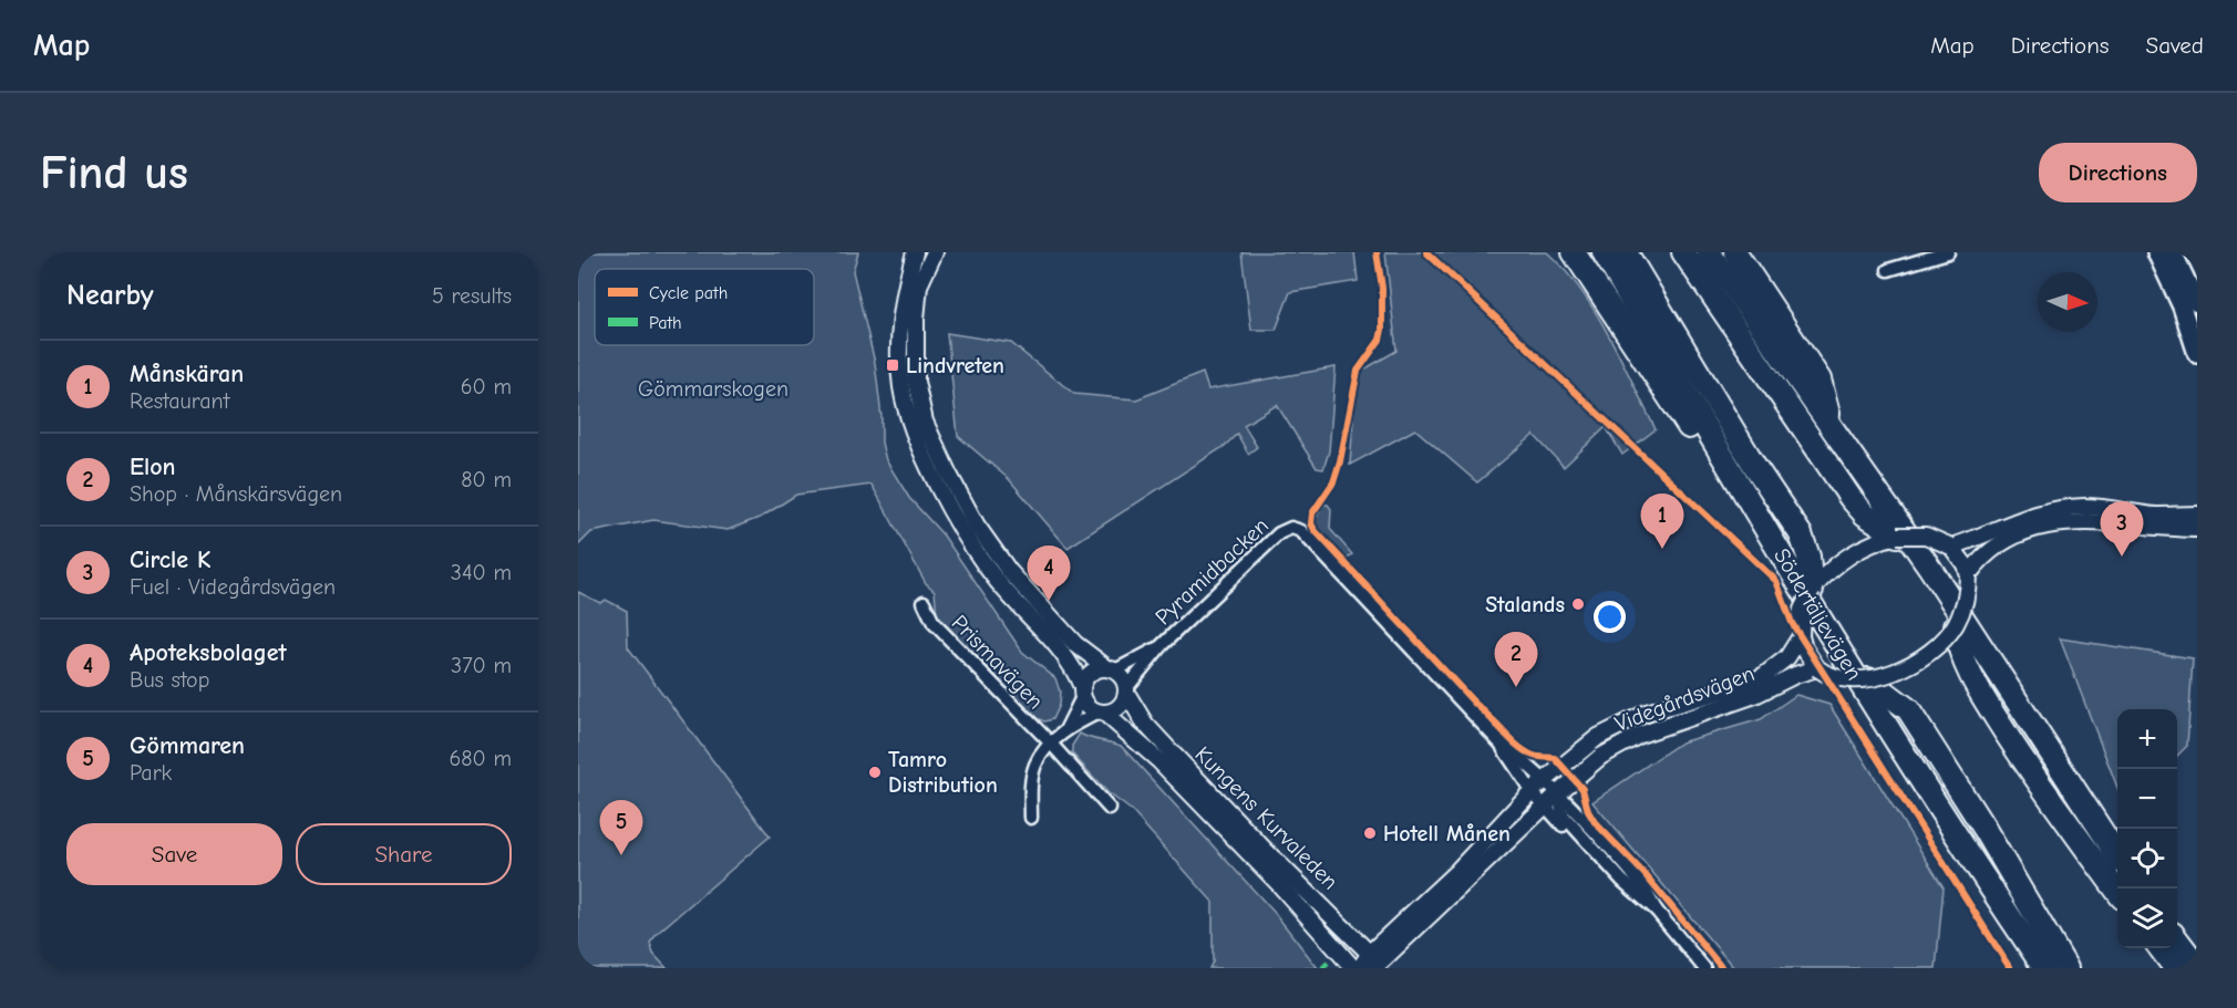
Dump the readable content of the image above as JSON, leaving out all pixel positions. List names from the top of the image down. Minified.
{"streets":{"highway":["Södertäljevägen"],"street":["Pyramidbacken","Prismavägen","Videgårdsvägen","Kungens Kurvaleden"]},"crossings":[["Pyramidbacken","Prismavägen"],["Pyramidbacken","Kungens Kurvaleden"],["Prismavägen","Kungens Kurvaleden"],["Videgårdsvägen","Kungens Kurvaleden"]],"parks":["Gömmarskogen"],"places":{"transit":["Lindvreten"],"other":["Stalands","Tamro Distribution","Hotell Månen"]},"legend":["Cycle path","Path"],"north":"right","page":{"header":"Map","nav":["Map","Directions","Saved"],"buttons":["Directions",["Save","Share"]],"title":"Find us","heading":["Nearby","5 results"],"list":[{"mark":"1","name":"Månskäran","note":"Restaurant","value":"60 m"},{"mark":"2","name":"Elon","note":"Shop · Månskärsvägen","value":"80 m"},{"mark":"3","name":"Circle K","note":"Fuel · Videgårdsvägen","value":"340 m"},{"mark":"4","name":"Apoteksbolaget","note":"Bus stop","value":"370 m"},{"mark":"5","name":"Gömmaren","note":"Park","value":"680 m"}],"pins":["1","3","4","2","5"],"map_buttons":["+","−"]}}
